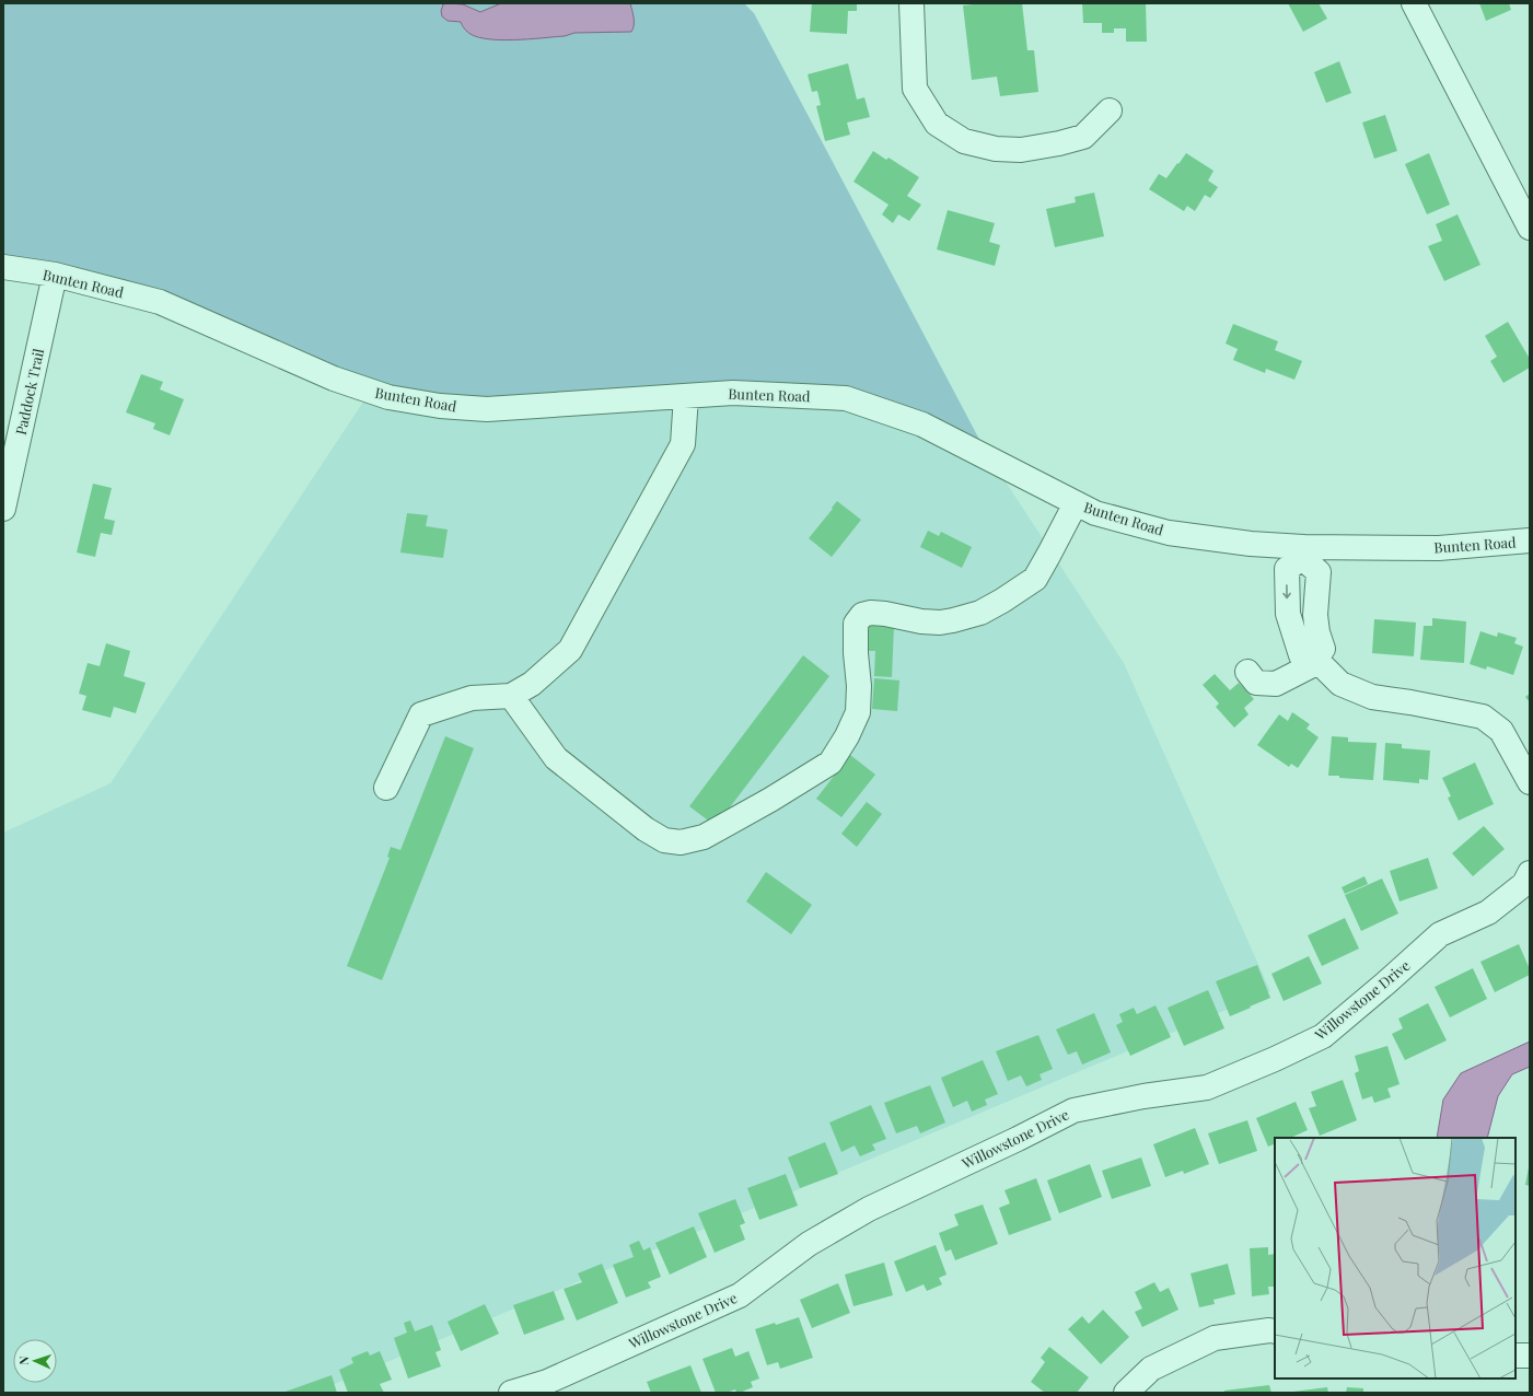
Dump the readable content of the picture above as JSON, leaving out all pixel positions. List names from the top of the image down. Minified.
{"streets":{"street":["Bunten Road","Paddock Trail","Willowstone Drive"]},"crossings":[["Bunten Road","Paddock Trail"]],"north":"left"}
